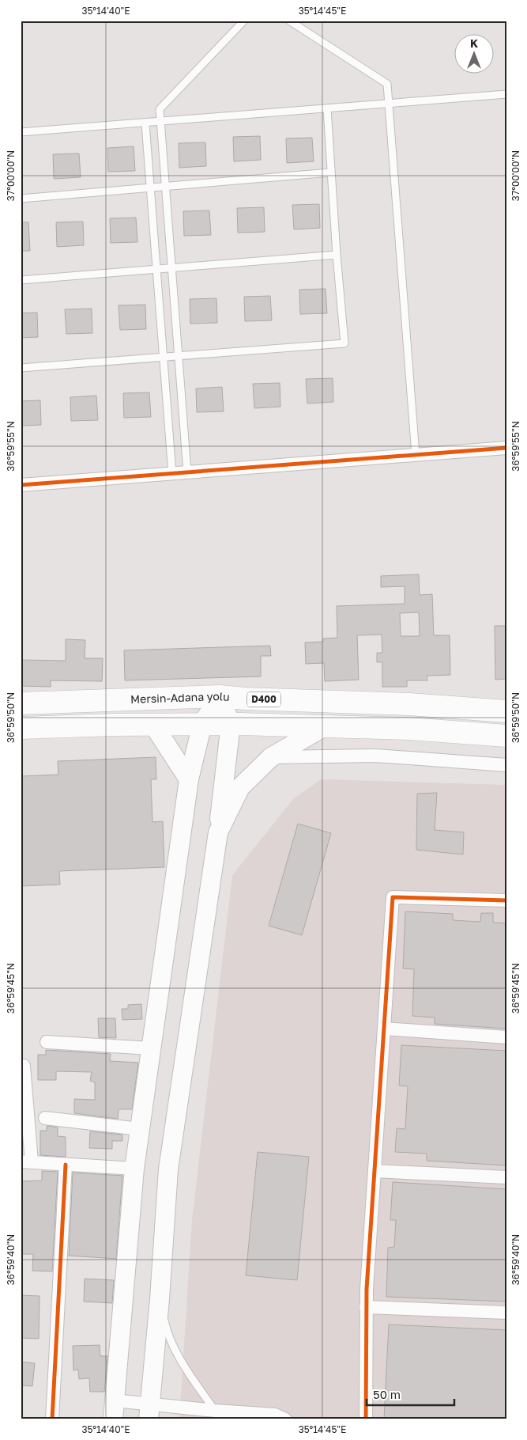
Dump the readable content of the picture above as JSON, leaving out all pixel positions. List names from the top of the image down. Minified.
{"streets":{"highway":["Mersin-Adana yolu","D400"]},"scale_bar":"50 m","north":"top","coordinates":["35°14'40\"E","35°14'45\"E","37°00'00\"N","36°59'55\"N","36°59'50\"N","36°59'45\"N","36°59'40\"N"]}
